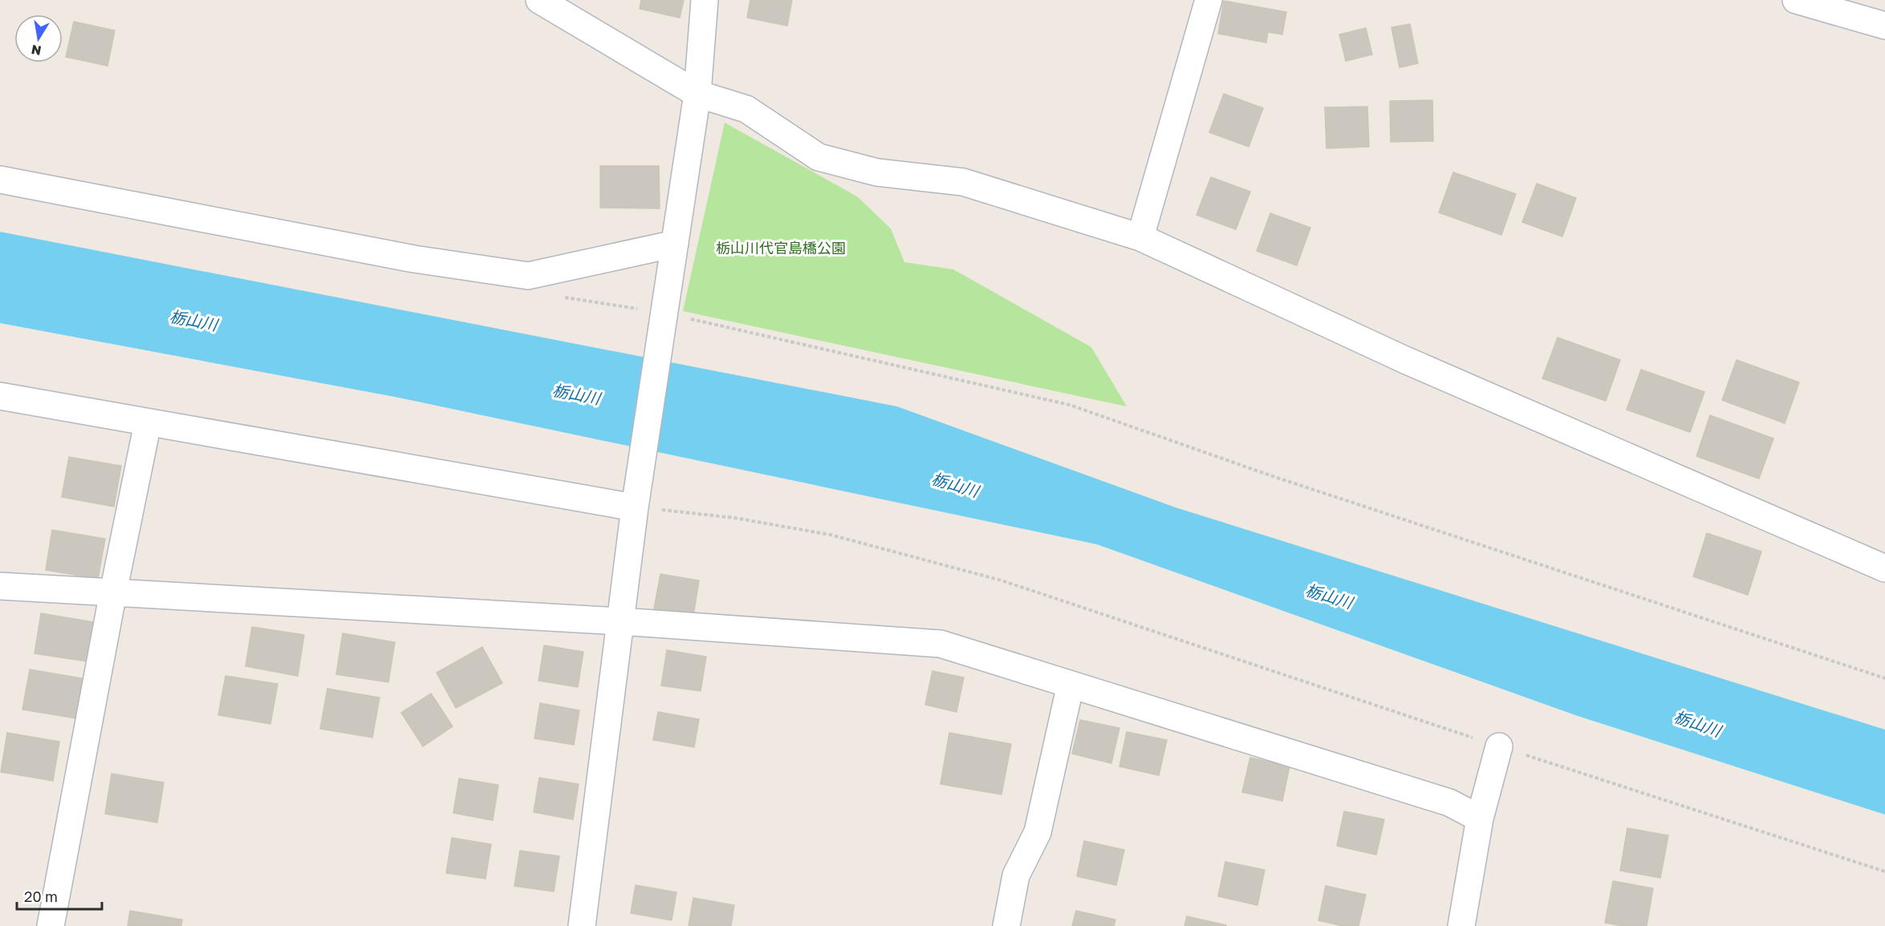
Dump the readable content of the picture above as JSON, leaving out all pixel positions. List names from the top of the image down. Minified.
{"water":["栃山川"],"parks":["栃山川代官島橋公園"],"scale_bar":"20 m","north":"bottom"}
